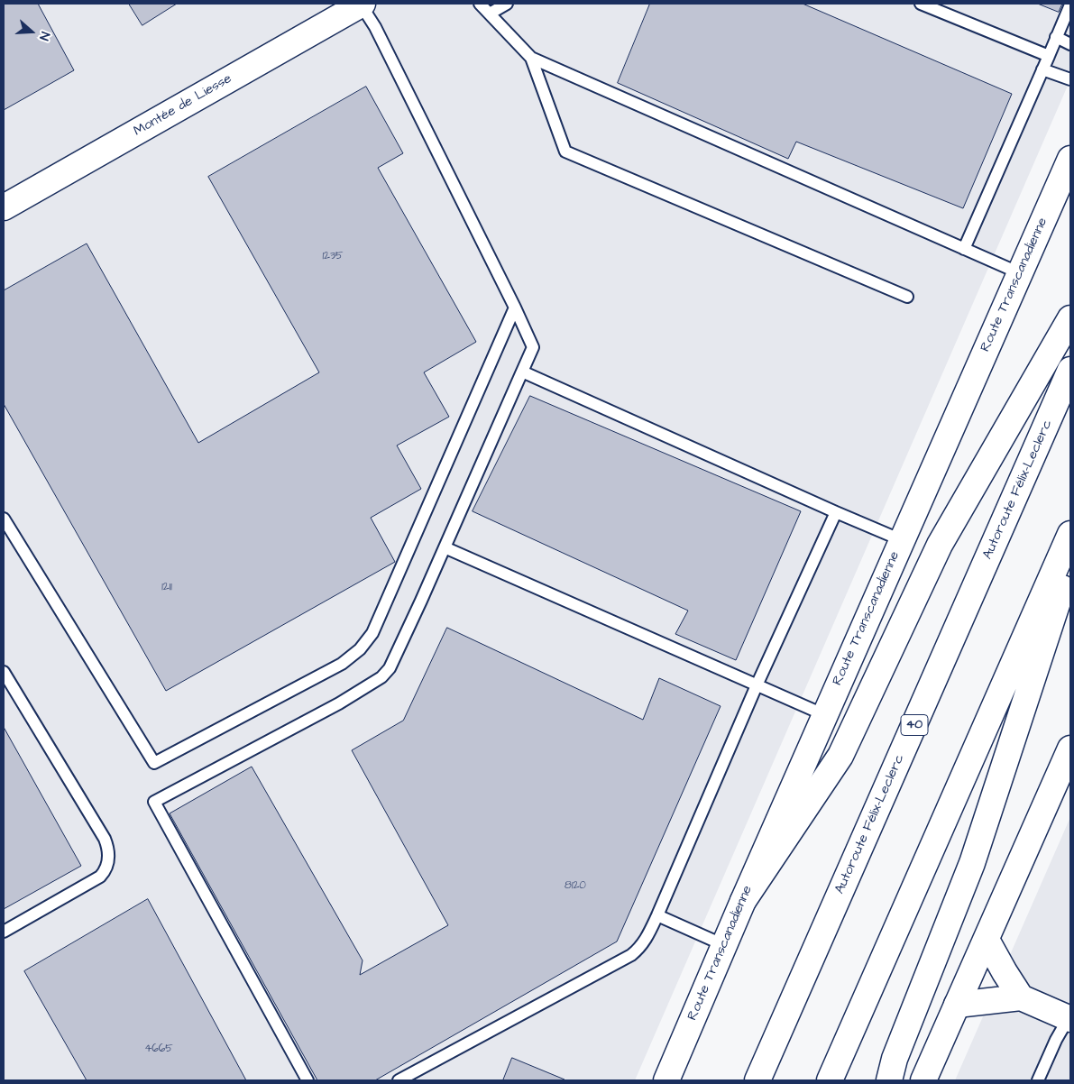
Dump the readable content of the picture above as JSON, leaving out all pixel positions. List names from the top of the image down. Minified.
{"streets":{"main road":["Montée de Liesse","Route Transcanadienne","Autoroute Félix-Leclerc","40"]},"house_numbers":["1235","1211","8120","4665"],"north":"right"}
